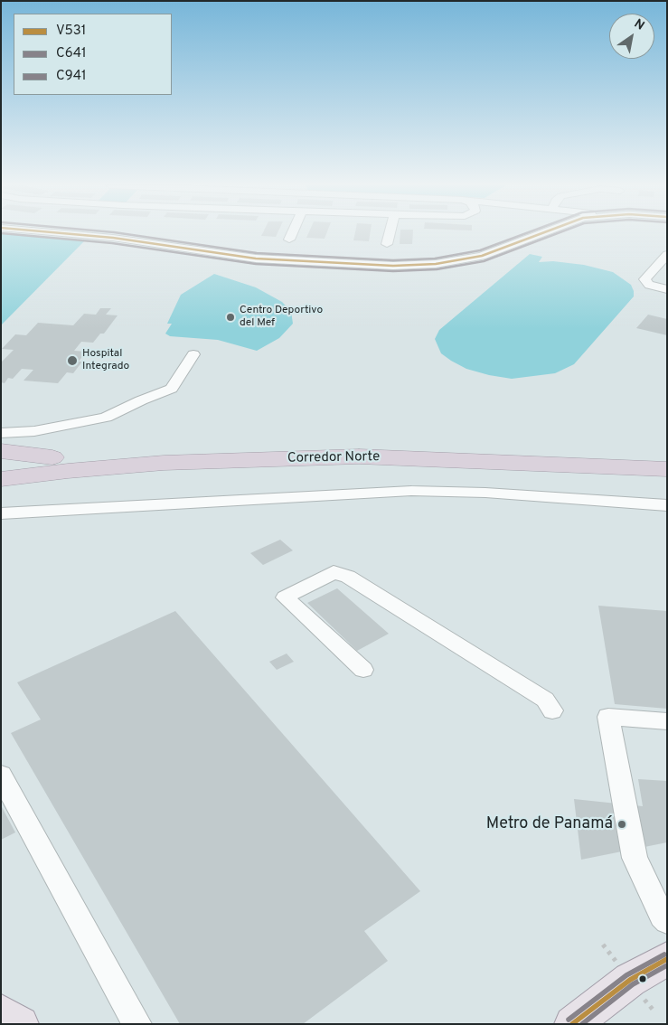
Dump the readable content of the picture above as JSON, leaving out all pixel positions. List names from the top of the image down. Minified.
{"streets":{"highway":["Corredor Norte"]},"places":["Centro Deportivo del Mef","Hospital Integrado","Metro de Panamá"],"lines":["transit line V531","transit line C641","transit line C941"],"legend":["V531","C641","C941"],"north":"top right"}
